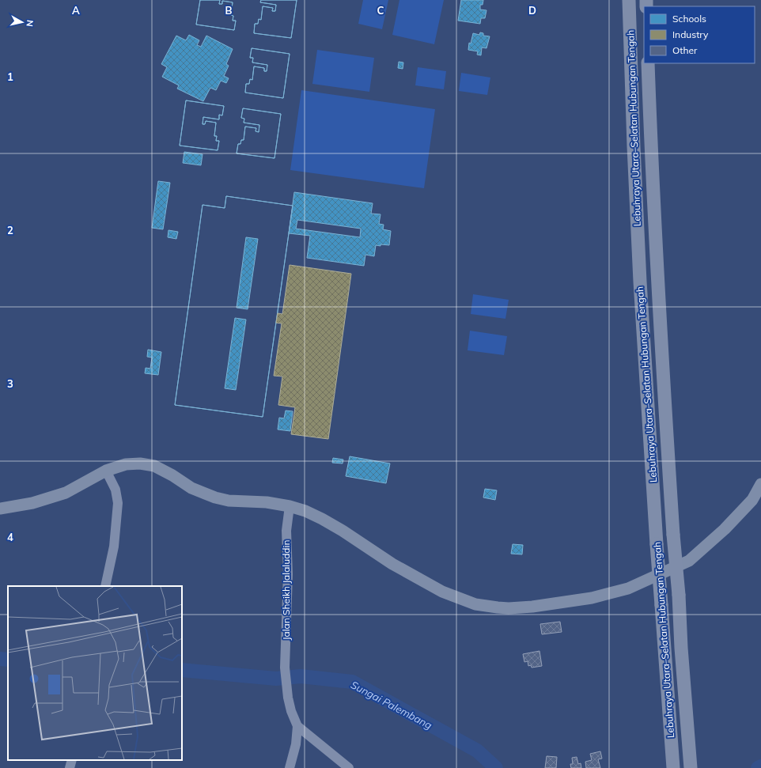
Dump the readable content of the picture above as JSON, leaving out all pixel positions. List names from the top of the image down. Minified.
{"streets":{"highway":["Lebuhraya Utara–Selatan Hubungan Tengah"],"street":["Jalan Sheikh Jalaluddin"]},"water":["Sungai Palembang"],"legend":["Schools","Industry","Other"],"north":"right","grid":{"columns":["A","B","C","D"],"rows":["1","2","3","4"]}}
